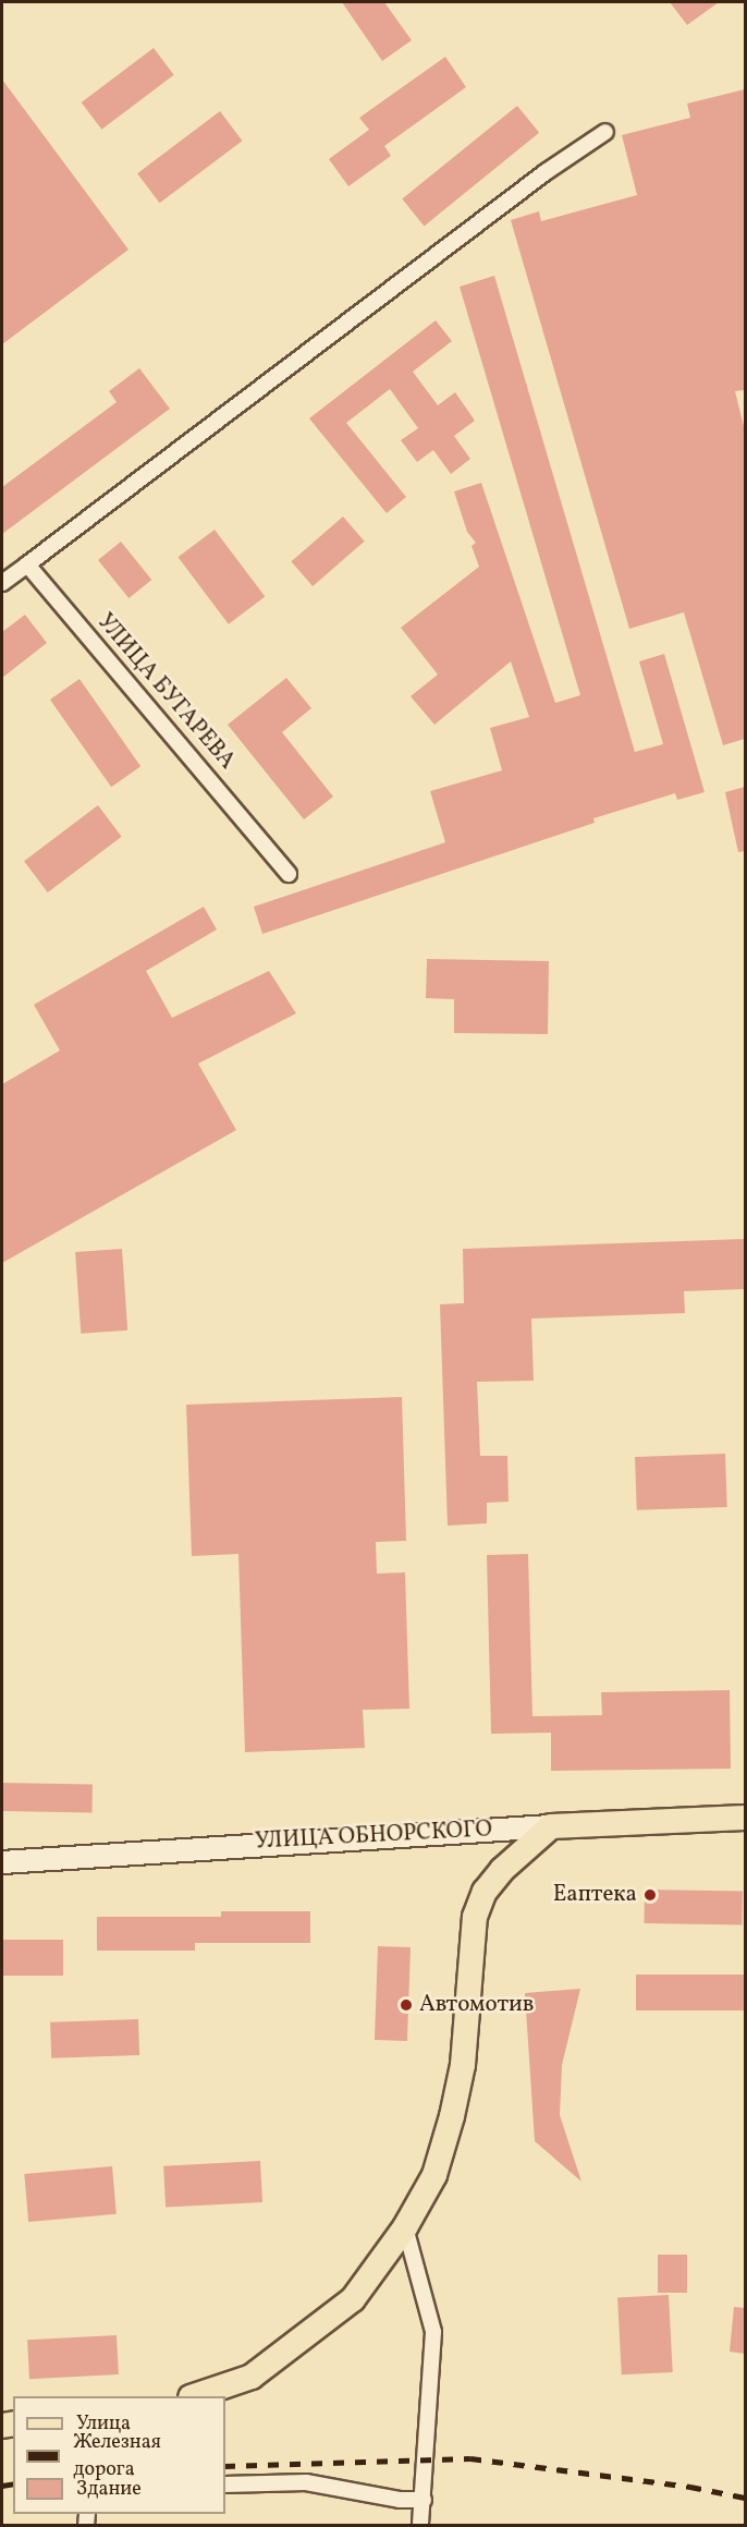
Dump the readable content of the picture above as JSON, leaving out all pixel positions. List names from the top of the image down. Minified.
{"streets":{"main road":["УЛИЦА ОБНОРСКОГО"],"street":["УЛИЦА БУГАРЕВА"]},"places":["Еаптека","Автомотив"],"legend":["Улица","Железная дорога","Здание"]}
